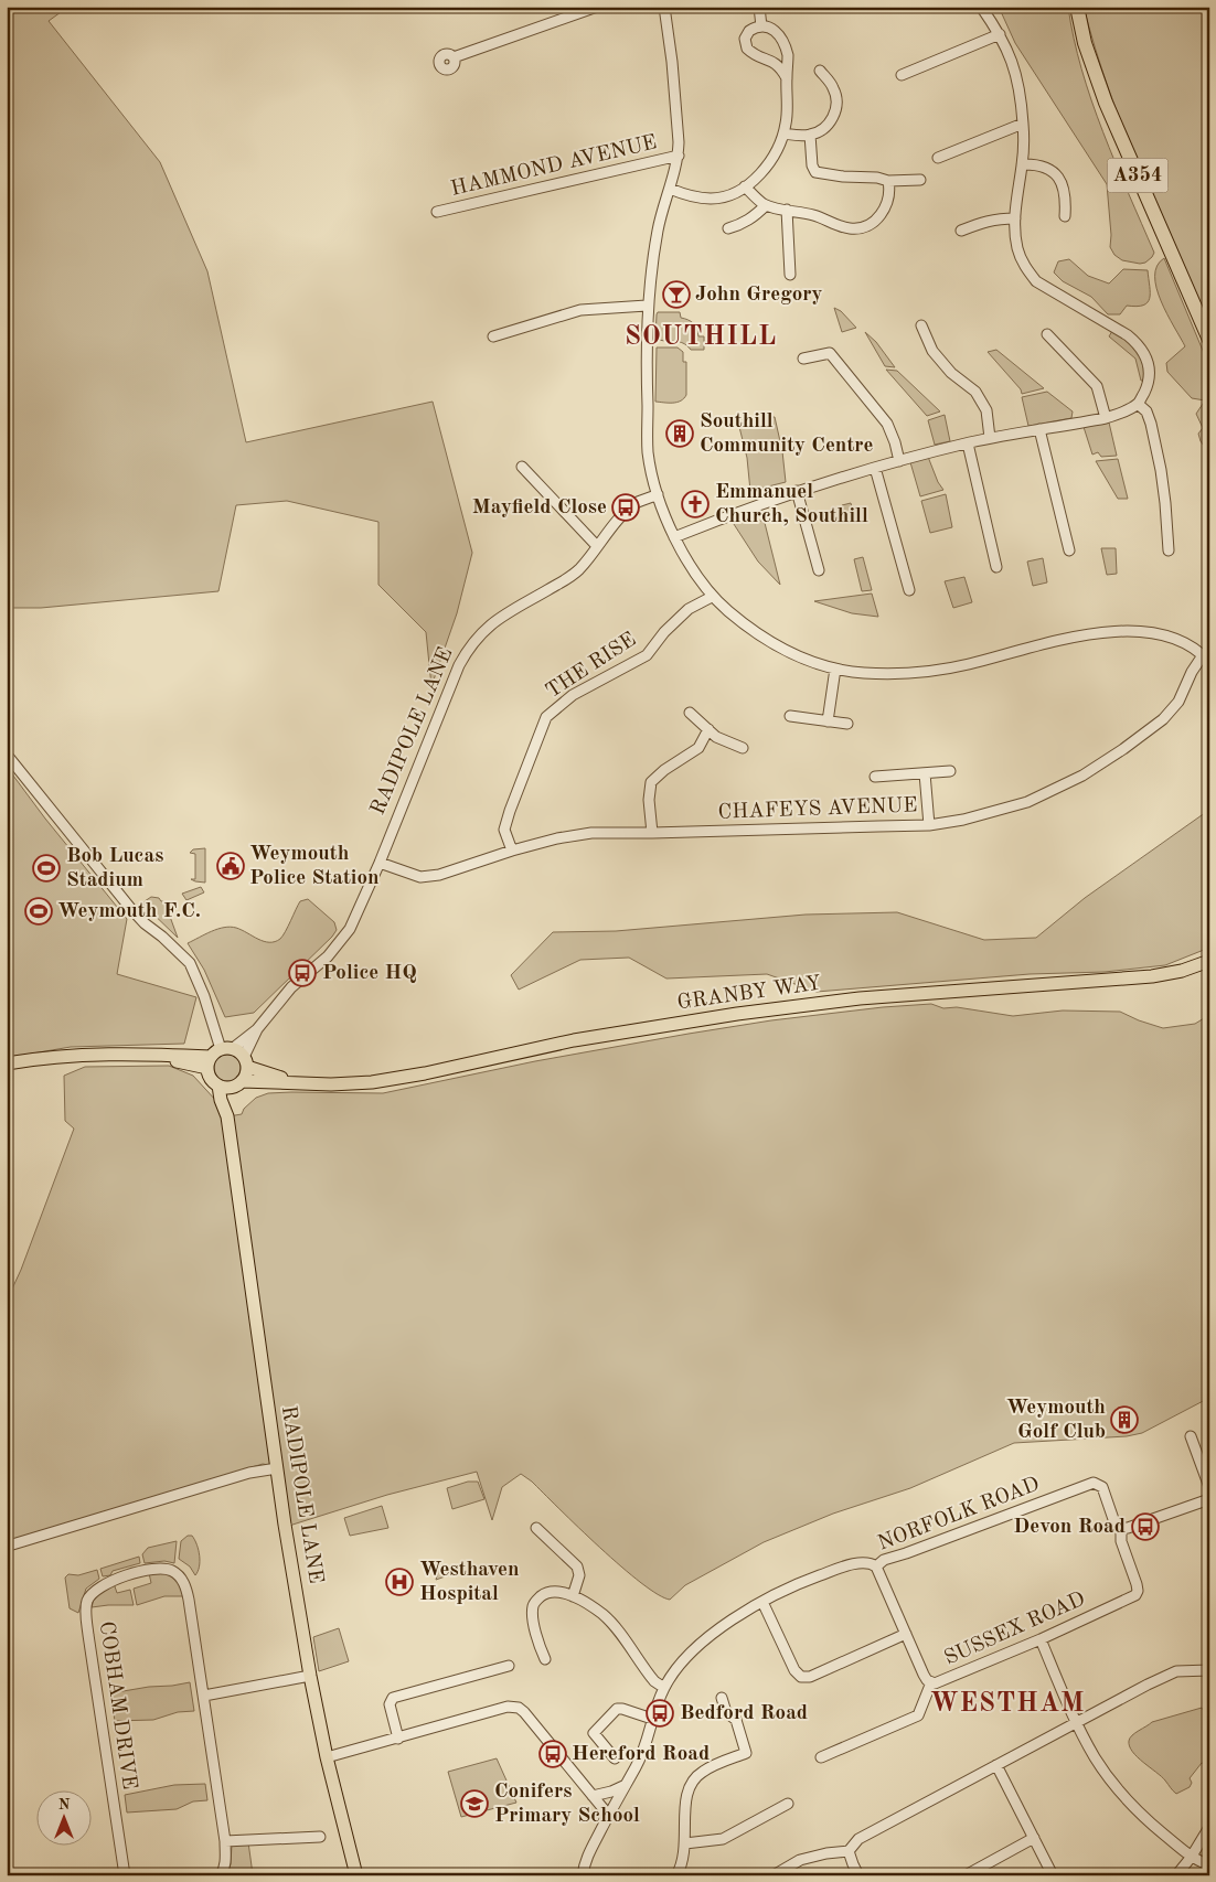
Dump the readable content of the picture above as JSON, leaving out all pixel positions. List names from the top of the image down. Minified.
{"streets":{"highway":["A354"],"main road":["RADIPOLE LANE","GRANBY WAY"],"street":["HAMMOND AVENUE","THE RISE","CHAFEYS AVENUE","NORFOLK ROAD","SUSSEX ROAD","COBHAM DRIVE"]},"crossings":[["THE RISE","CHAFEYS AVENUE"],["RADIPOLE LANE","CHAFEYS AVENUE"],["RADIPOLE LANE","GRANBY WAY"],["NORFOLK ROAD","SUSSEX ROAD"]],"districts":["SOUTHILL","WESTHAM"],"places":{"bar":["John Gregory"],"building":["Southill Community Centre","Weymouth Golf Club"],"church":["Emmanuel Church, Southill"],"bus stop":["Mayfield Close","Police HQ","Devon Road","Bedford Road","Hereford Road"],"public building":["Weymouth Police Station"],"sports":["Bob Lucas Stadium","Weymouth F.C."],"hospital":["Westhaven Hospital"],"school or university":["Conifers Primary School"]},"north":"top"}
